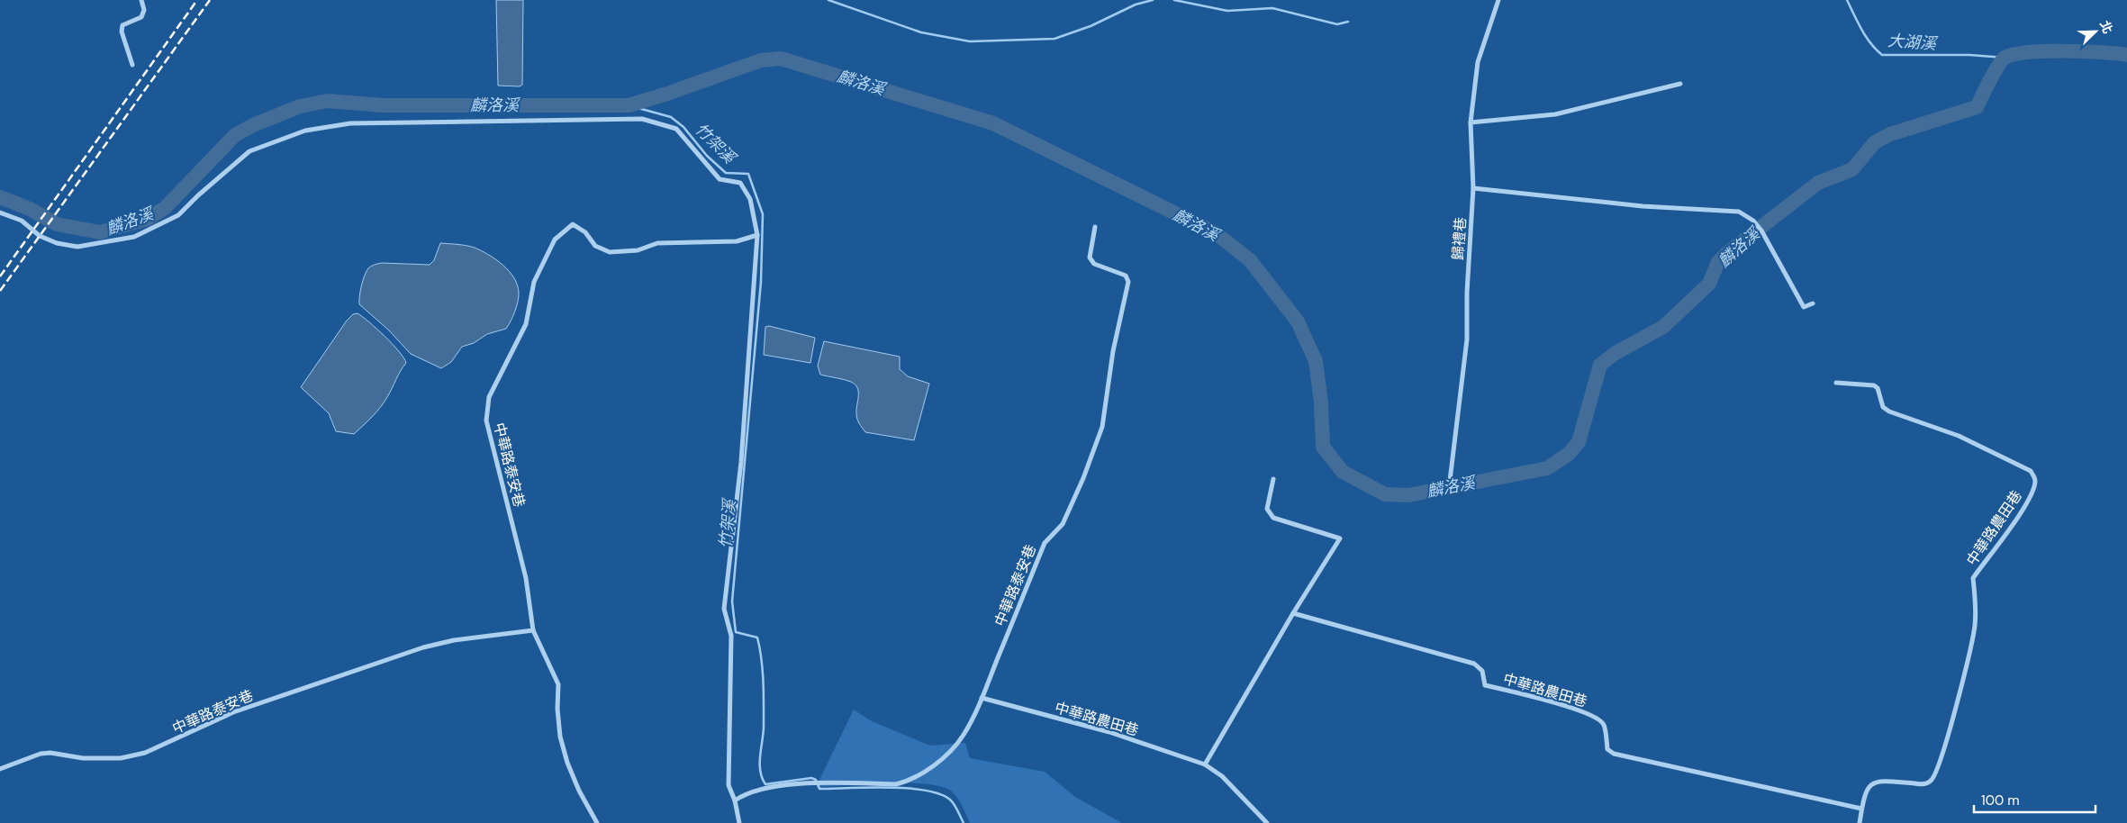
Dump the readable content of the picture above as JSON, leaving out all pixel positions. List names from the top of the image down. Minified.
{"streets":{"street":["歸禮巷","中華路泰安巷","中華路農田巷"]},"crossings":[["中華路泰安巷","中華路農田巷"]],"water":["大湖溪","麟洛溪","竹架溪"],"scale_bar":"100 m","north":"top right"}
